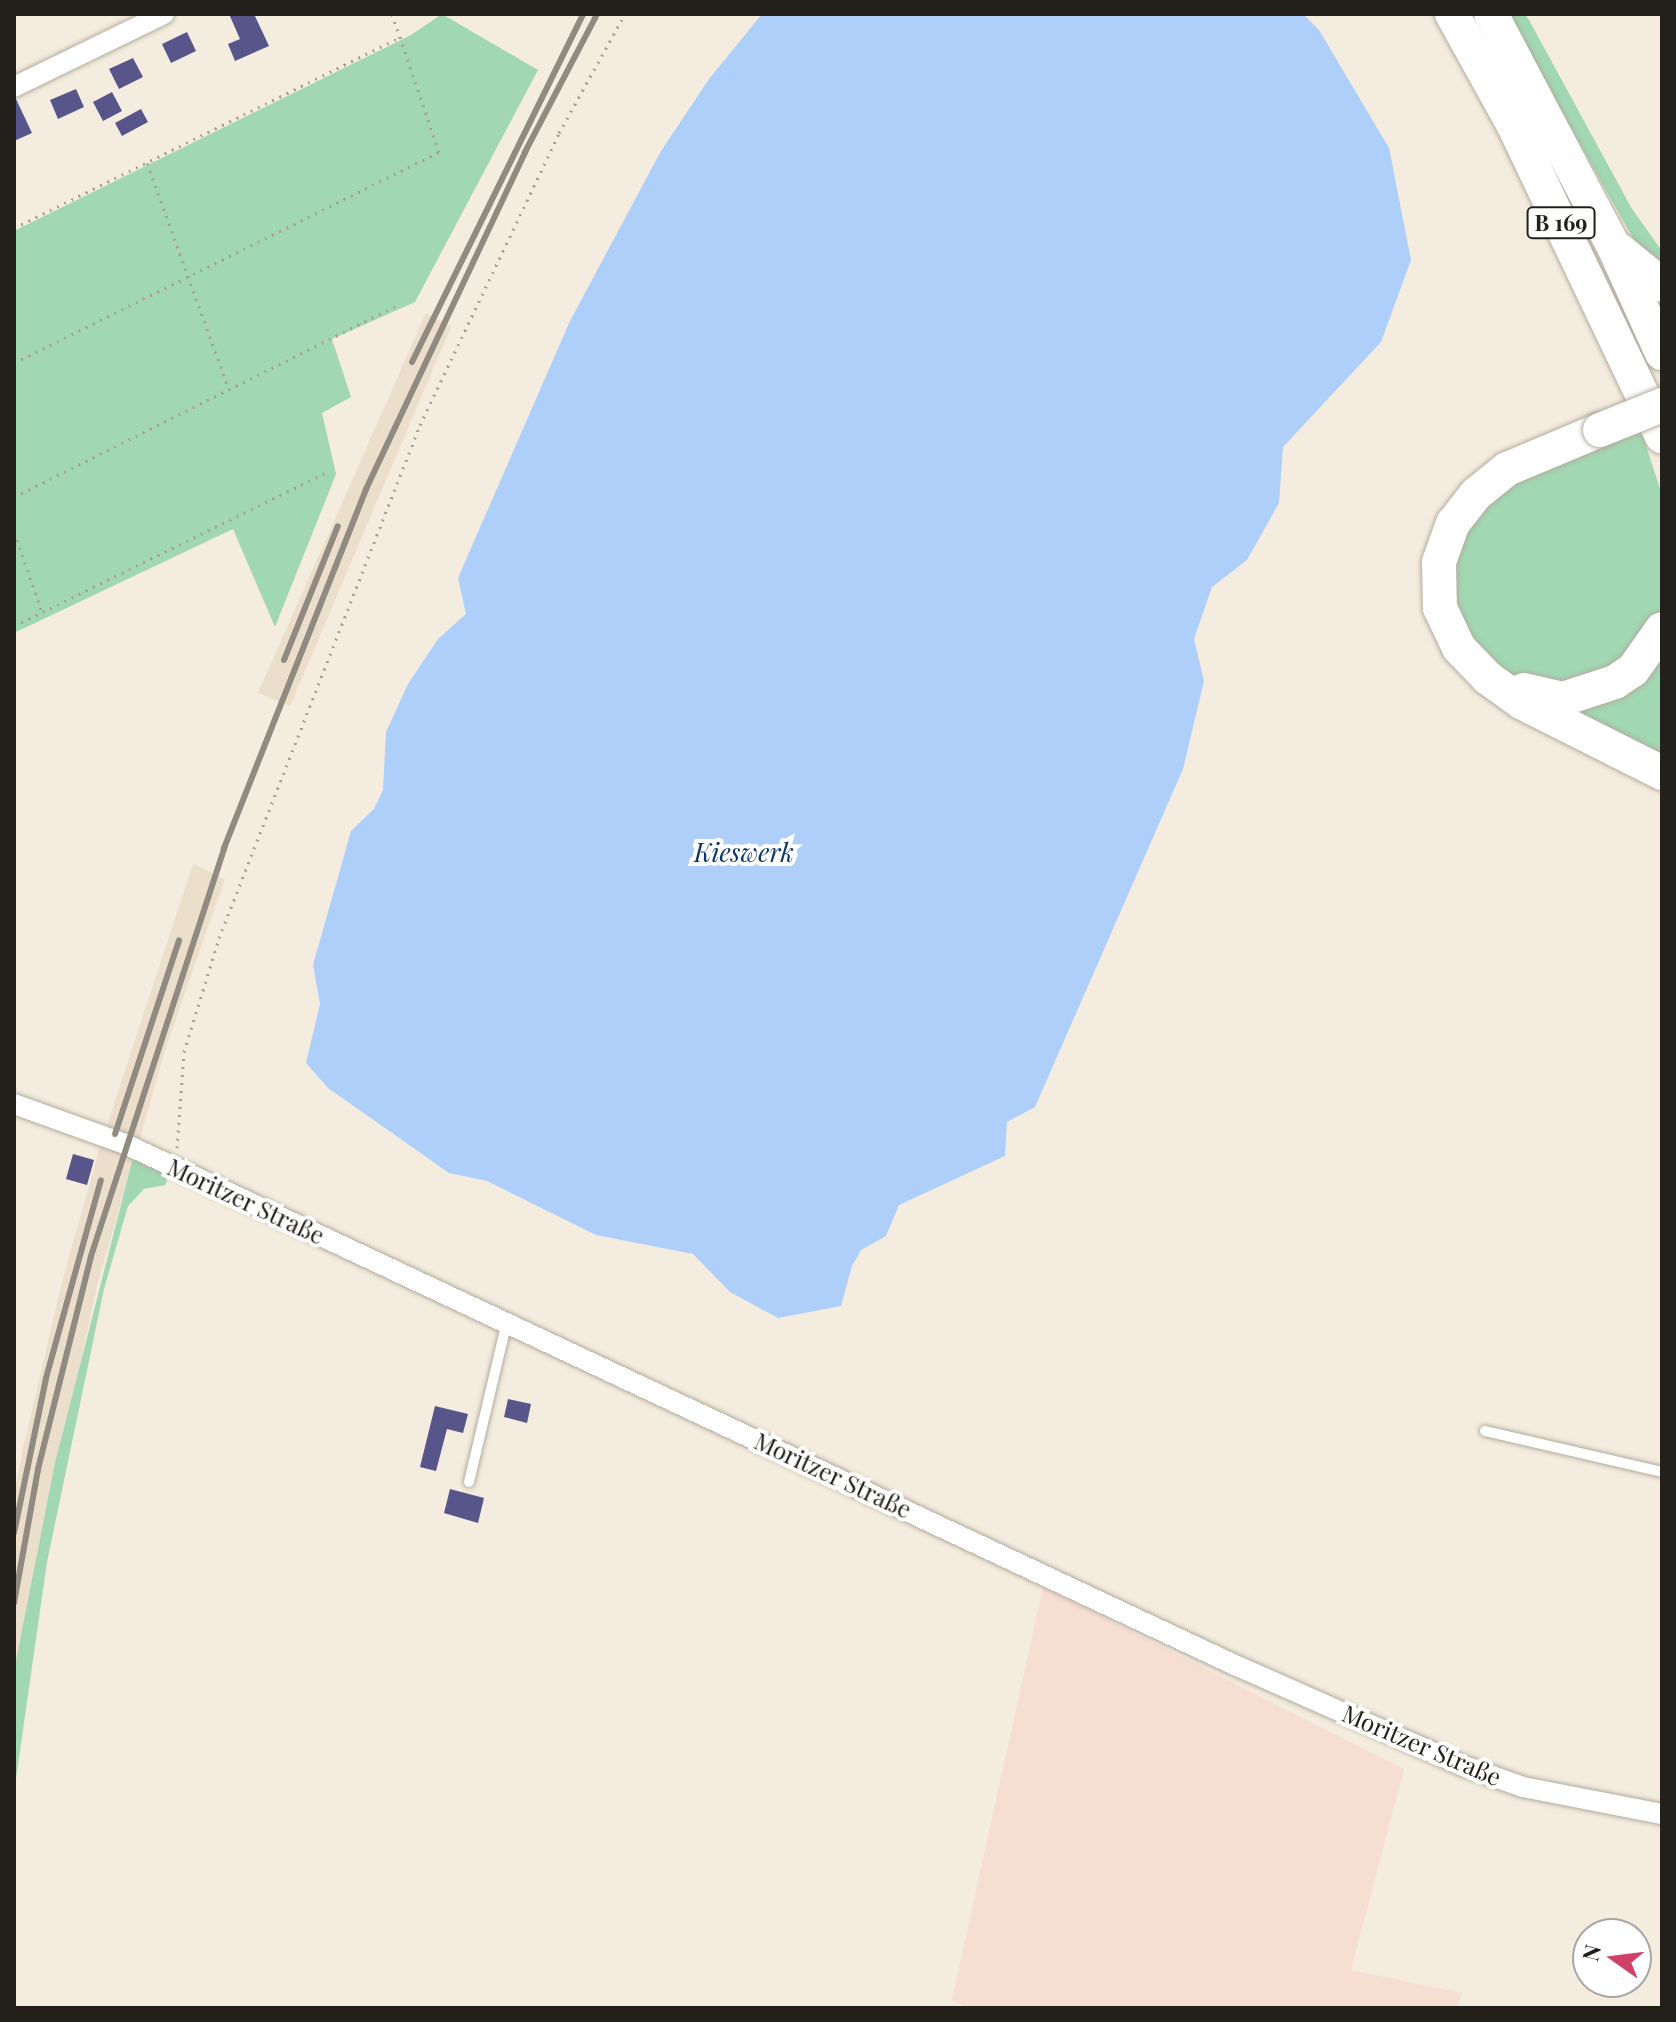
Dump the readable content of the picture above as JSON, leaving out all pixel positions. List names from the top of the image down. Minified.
{"streets":{"highway":["B 169"],"street":["Moritzer Straße"]},"water":["Kieswerk"],"north":"left"}
